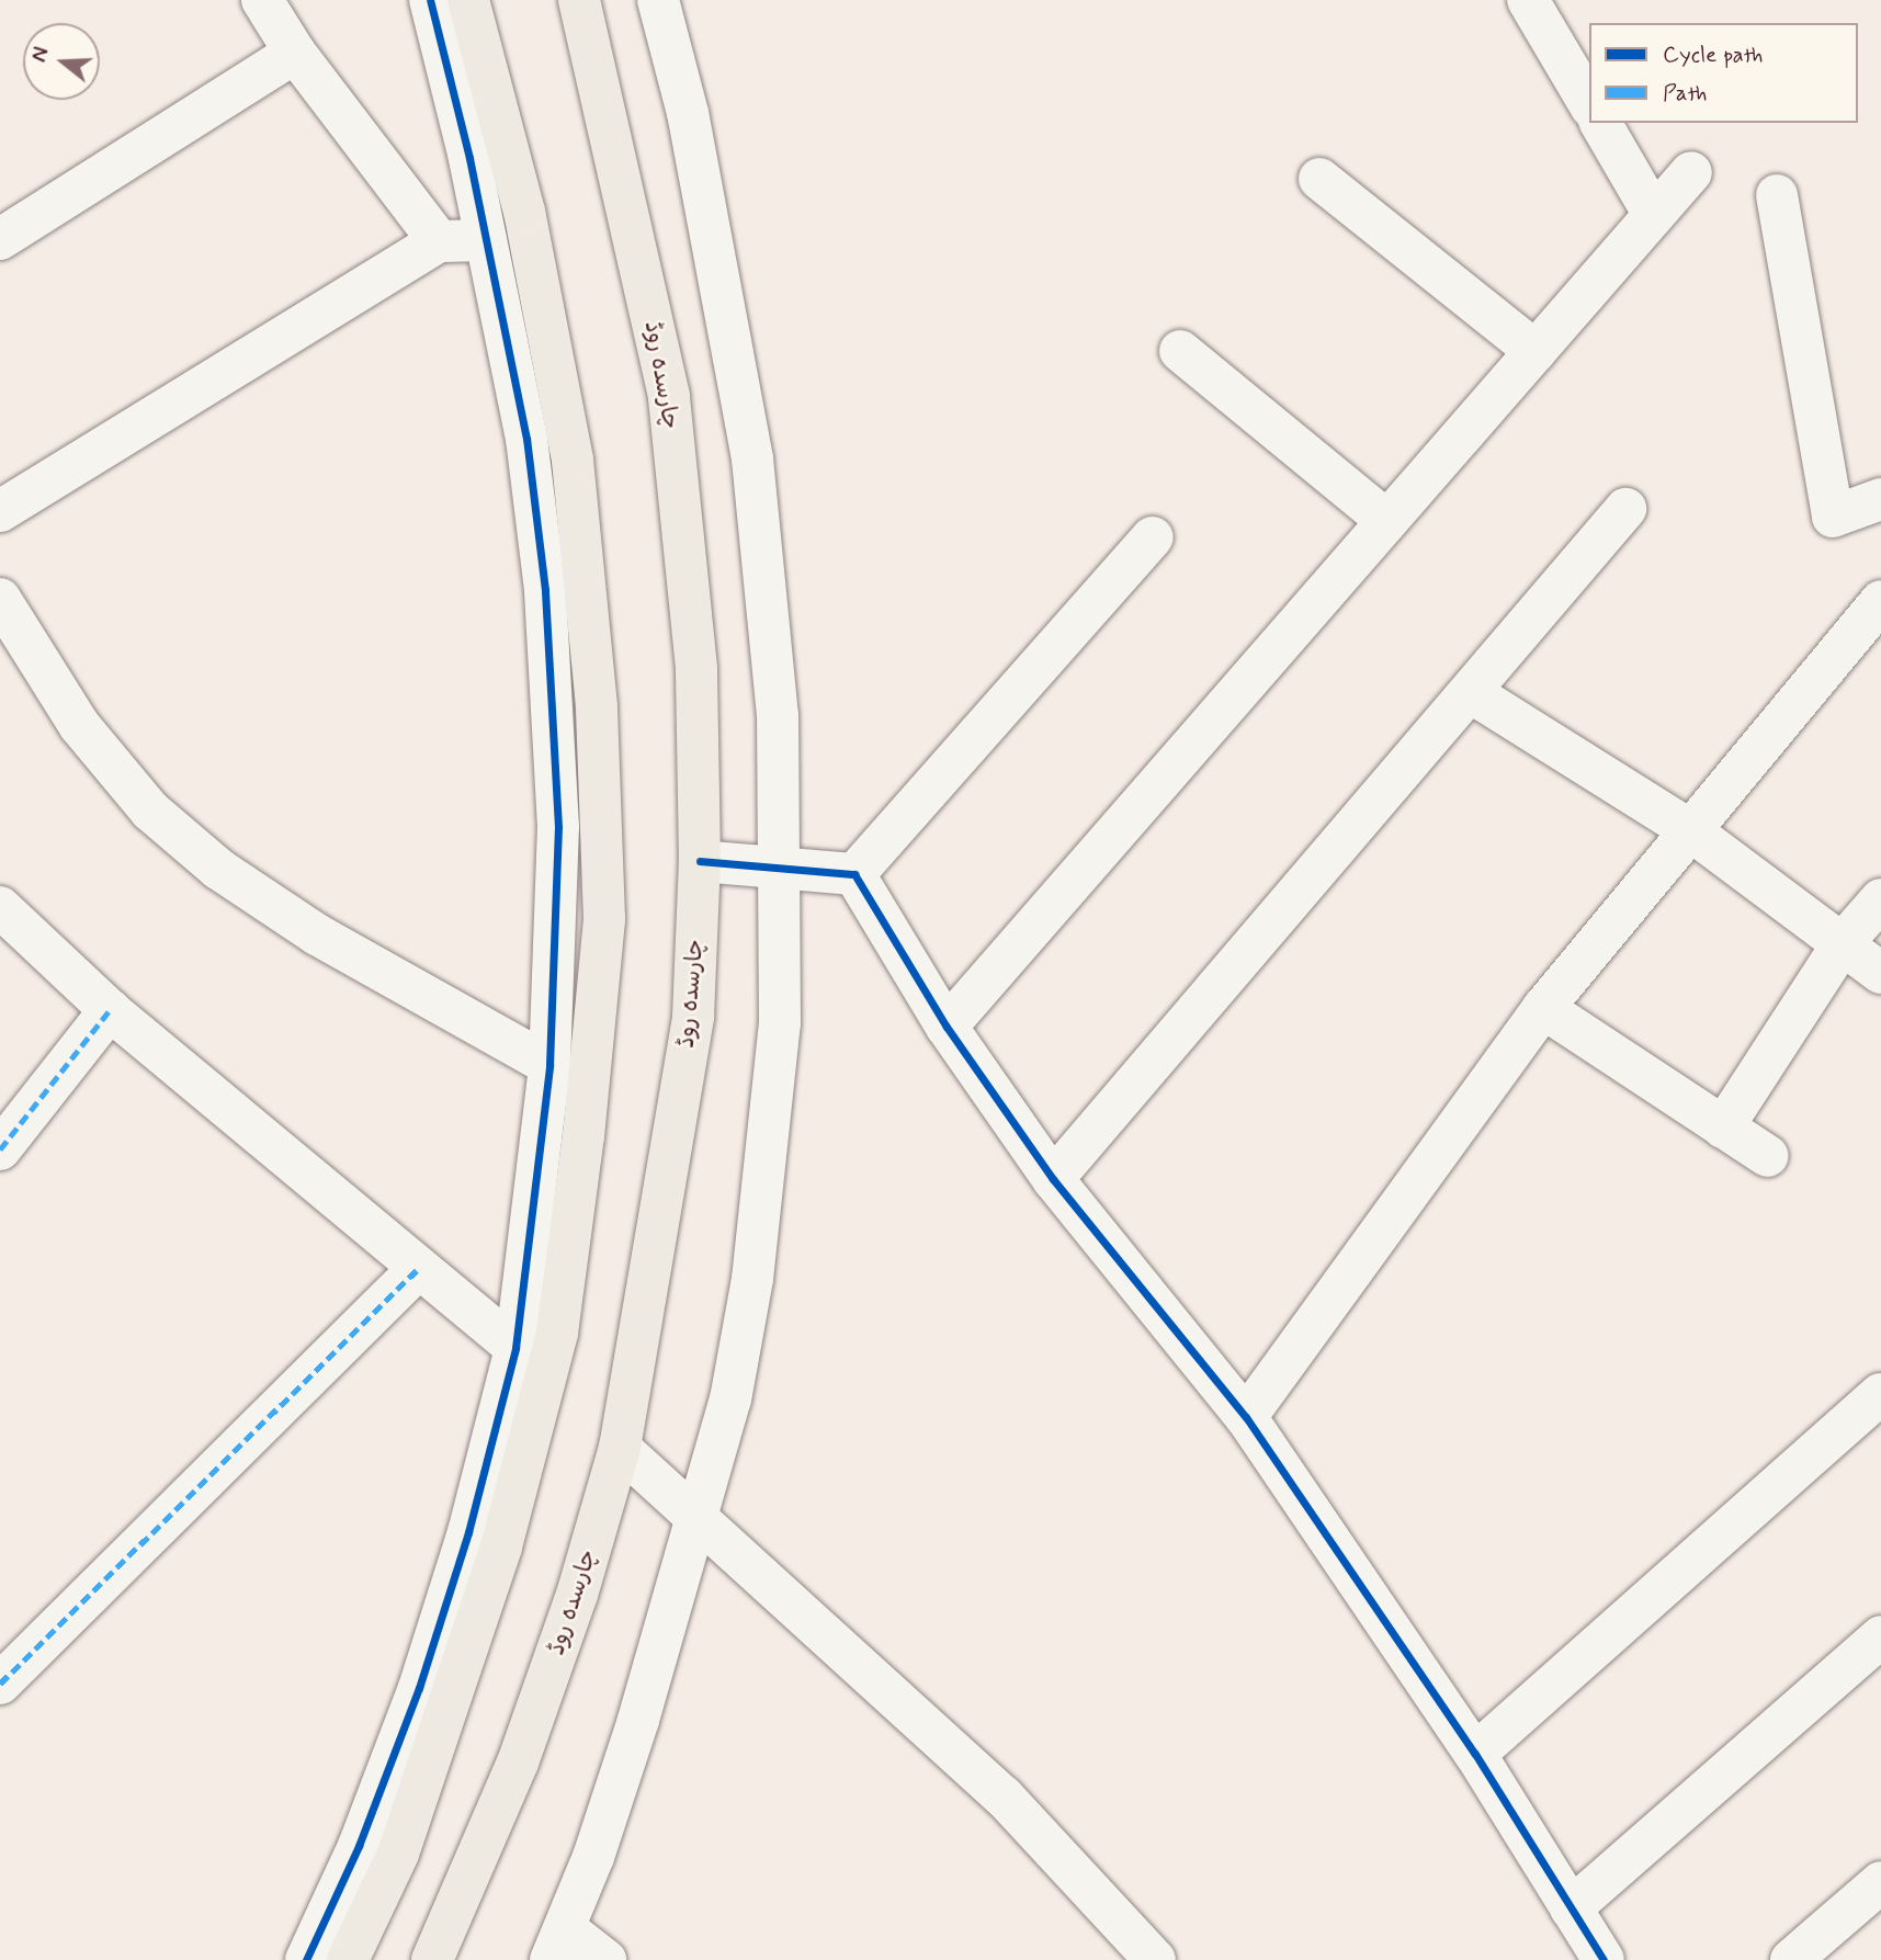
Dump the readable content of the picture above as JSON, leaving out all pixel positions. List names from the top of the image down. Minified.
{"streets":{"highway":["چارسدہ روڈ"]},"legend":["Cycle path","Path"],"north":"left"}
